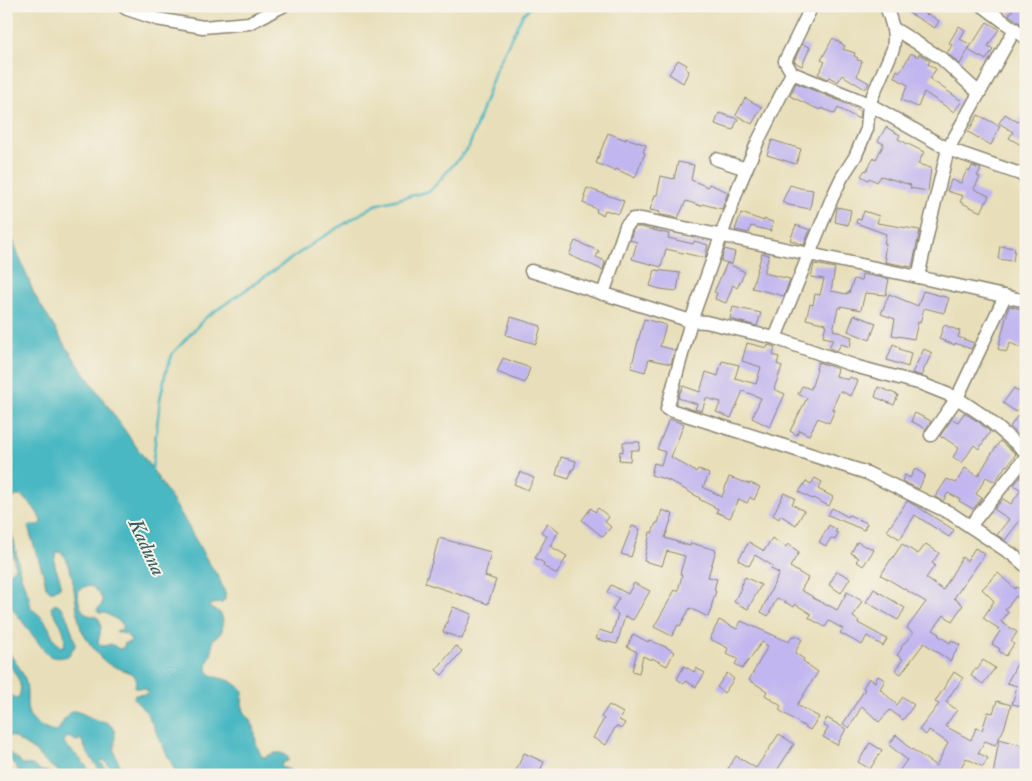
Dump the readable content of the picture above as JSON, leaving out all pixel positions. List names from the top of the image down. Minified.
{"water":["Kaduna"]}
